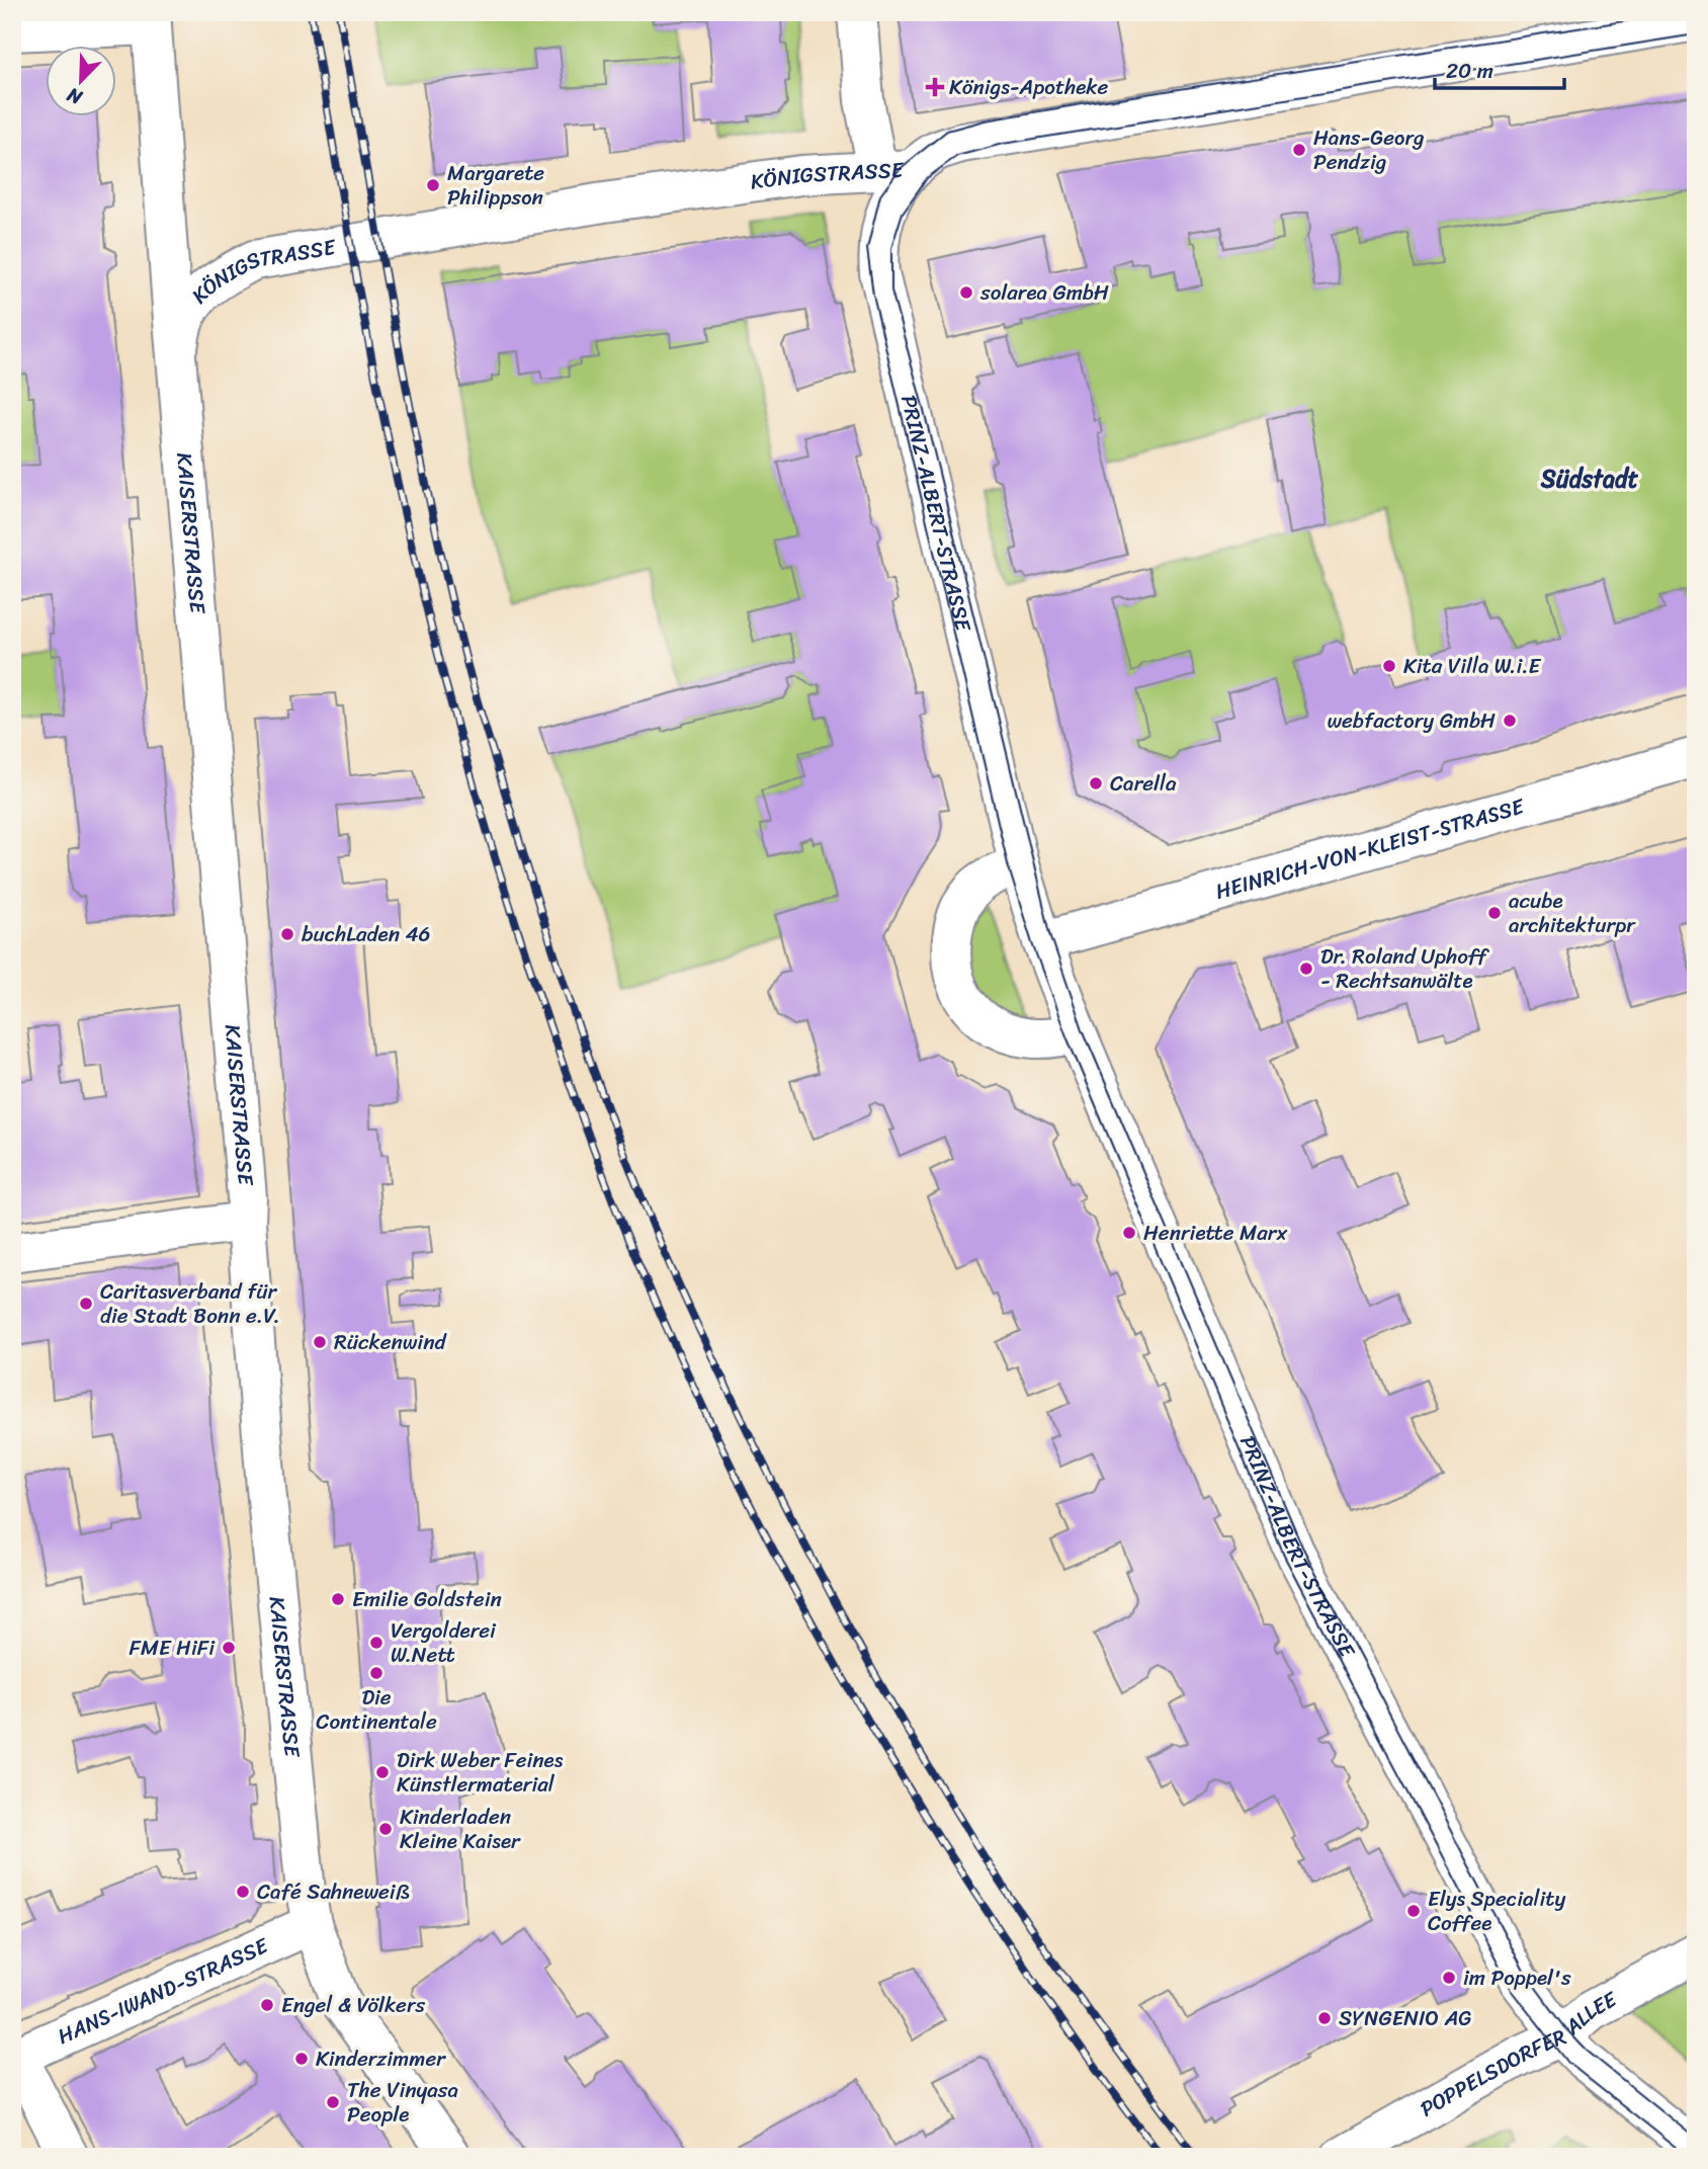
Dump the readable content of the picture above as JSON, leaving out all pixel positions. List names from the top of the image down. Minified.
{"streets":{"street":["KÖNIGSTRASSE","PRINZ-ALBERT-STRASSE","KAISERSTRASSE","HEINRICH-VON-KLEIST-STRASSE","HANS-IWAND-STRASSE","POPPELSDORFER ALLEE"]},"crossings":[["KÖNIGSTRASSE","PRINZ-ALBERT-STRASSE"],["KÖNIGSTRASSE","KAISERSTRASSE"],["PRINZ-ALBERT-STRASSE","HEINRICH-VON-KLEIST-STRASSE"],["PRINZ-ALBERT-STRASSE","POPPELSDORFER ALLEE"],["KAISERSTRASSE","HANS-IWAND-STRASSE"]],"districts":["Südstadt"],"places":{"health":["Königs-Apotheke"],"other":["Hans-Georg Pendzig","Margarete Philippson","solarea GmbH","Kita Villa W.i.E","webfactory GmbH","Carella","acube architekturpr","buchLaden 46","Dr. Roland Uphoff - Rechtsanwälte","Henriette Marx","Caritasverband für die Stadt Bonn e.V.","Rückenwind","Emilie Goldstein","Vergolderei W.Nett","FME HiFi","Die Continentale","Dirk Weber Feines Künstlermaterial","Kinderladen Kleine Kaiser","Café Sahneweiß","Elys Speciality Coffee","im Poppel's","Engel & Völkers","SYNGENIO AG","Kinderzimmer","The Vinyasa People"]},"scale_bar":"20 m","north":"bottom left"}
